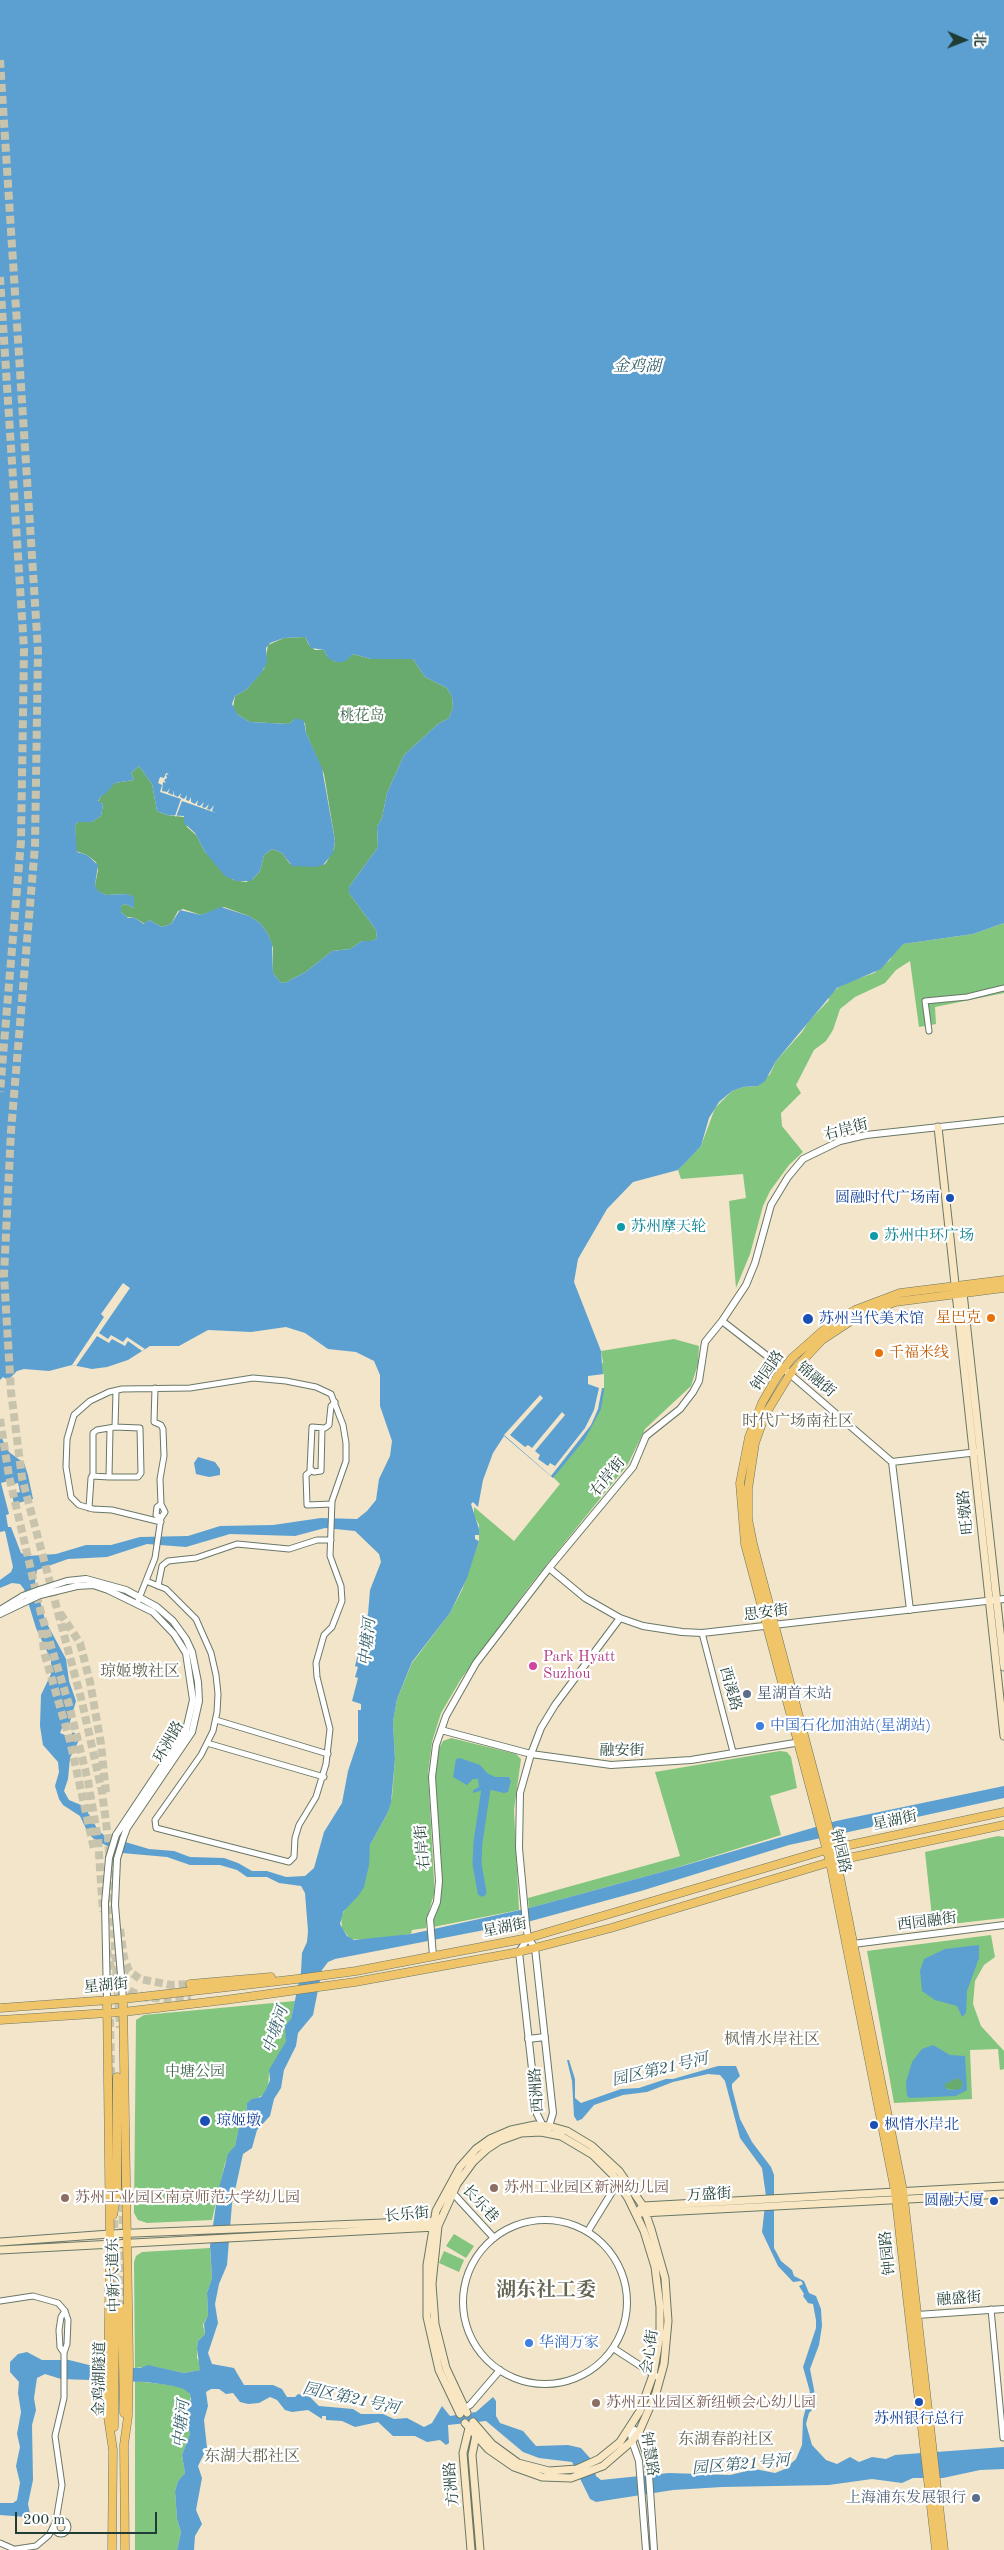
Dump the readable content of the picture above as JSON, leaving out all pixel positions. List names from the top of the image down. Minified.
{"streets":{"main road":["钟园路","旺墩路","星湖街","万盛街","长乐街","中新大道东","会心街","金鸡湖隧道","方洲路"],"street":["右岸街","锦融街","思安街","西溪路","环洲路","融安街","西园融街","西洲路","长乐巷","融盛街","钟慧路"]},"crossings":[["右岸街","锦融街"],["右岸街","旺墩路"],["右岸街","思安街"],["右岸街","融安街"],["右岸街","星湖街"],["钟园路","锦融街"],["钟园路","旺墩路"],["钟园路","思安街"],["钟园路","融安街"],["钟园路","星湖街"],["钟园路","西园融街"],["钟园路","万盛街"],["钟园路","融盛街"],["旺墩路","思安街"],["思安街","西溪路"],["思安街","西洲路"],["西溪路","融安街"],["环洲路","星湖街"],["环洲路","中新大道东"],["融安街","西洲路"],["星湖街","西洲路"],["星湖街","中新大道东"],["西洲路","会心街"],["万盛街","会心街"],["长乐巷","会心街"],["长乐街","中新大道东"],["长乐街","会心街"],["中新大道东","金鸡湖隧道"],["会心街","钟慧路"],["会心街","方洲路"]],"districts":["时代广场南社区","琼姬墩社区","枫情水岸社区","湖东社工委","东湖春韵社区","东湖大郡社区"],"water":["金鸡湖","中塘河","园区第21号河"],"parks":["桃花岛","中塘公园"],"places":["圆融时代广场南","苏州摩天轮","苏州中环广场","星巴克","苏州当代美术馆","千福米线","Park Hyatt Suzhou","星湖首末站","中国石化加油站(星湖站)","琼姬墩","枫情水岸北","苏州工业园区新洲幼儿园","苏州工业园区南京师范大学幼儿园","圆融大厦","华润万家","苏州银行总行","苏州工业园区新纽顿会心幼儿园","上海浦东发展银行"],"scale_bar":"200 m","north":"right"}
